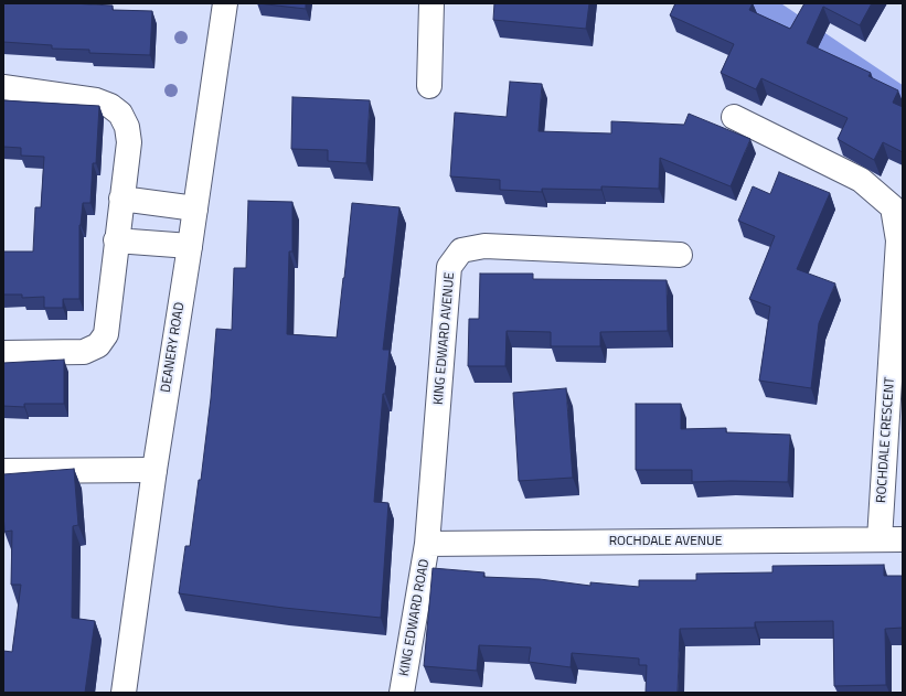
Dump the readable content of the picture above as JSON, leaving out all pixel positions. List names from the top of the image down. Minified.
{"streets":{"street":["KING EDWARD AVENUE","DEANERY ROAD","ROCHDALE CRESCENT","ROCHDALE AVENUE","KING EDWARD ROAD"]},"crossings":[["KING EDWARD AVENUE","ROCHDALE AVENUE"],["KING EDWARD AVENUE","KING EDWARD ROAD"],["ROCHDALE CRESCENT","ROCHDALE AVENUE"],["ROCHDALE AVENUE","KING EDWARD ROAD"]]}
